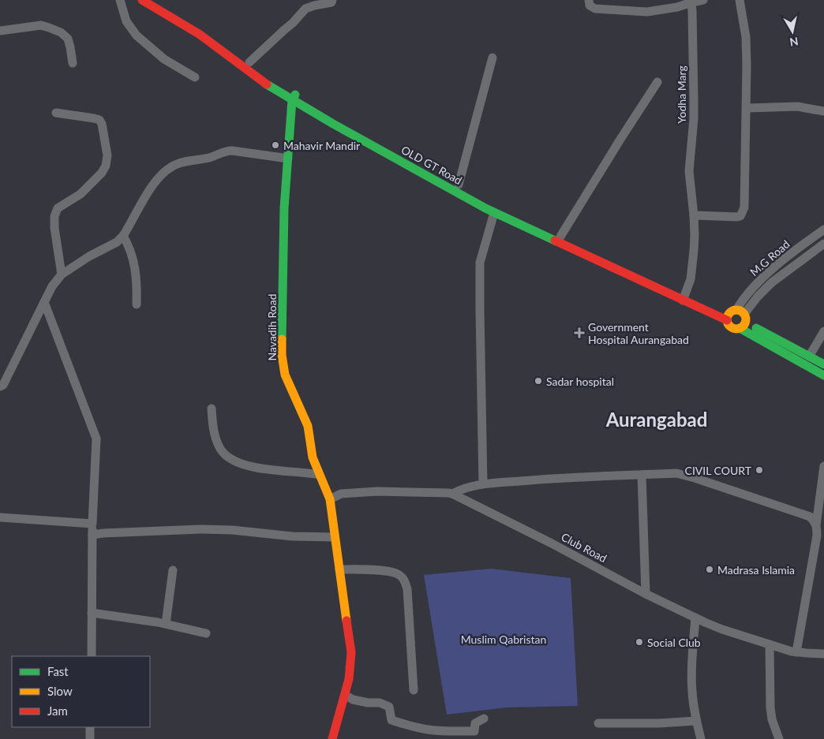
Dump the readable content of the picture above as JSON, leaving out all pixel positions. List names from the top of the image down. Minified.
{"streets":{"main road":["OLD GT Road","Navadih Road"],"street":["Yodha Marg","M.G Road","Club Road"]},"crossings":[["Yodha Marg","OLD GT Road"],["OLD GT Road","M.G Road"],["OLD GT Road","Navadih Road"],["Navadih Road","Club Road"]],"districts":["Aurangabad"],"parks":["Muslim Qabristan"],"places":{"other":["Mahavir Mandir","Sadar hospital","CIVIL COURT","Madrasa Islamia","Social Club"],"health":["Government Hospital Aurangabad"]},"legend":["Fast","Slow","Jam"],"north":"bottom"}
